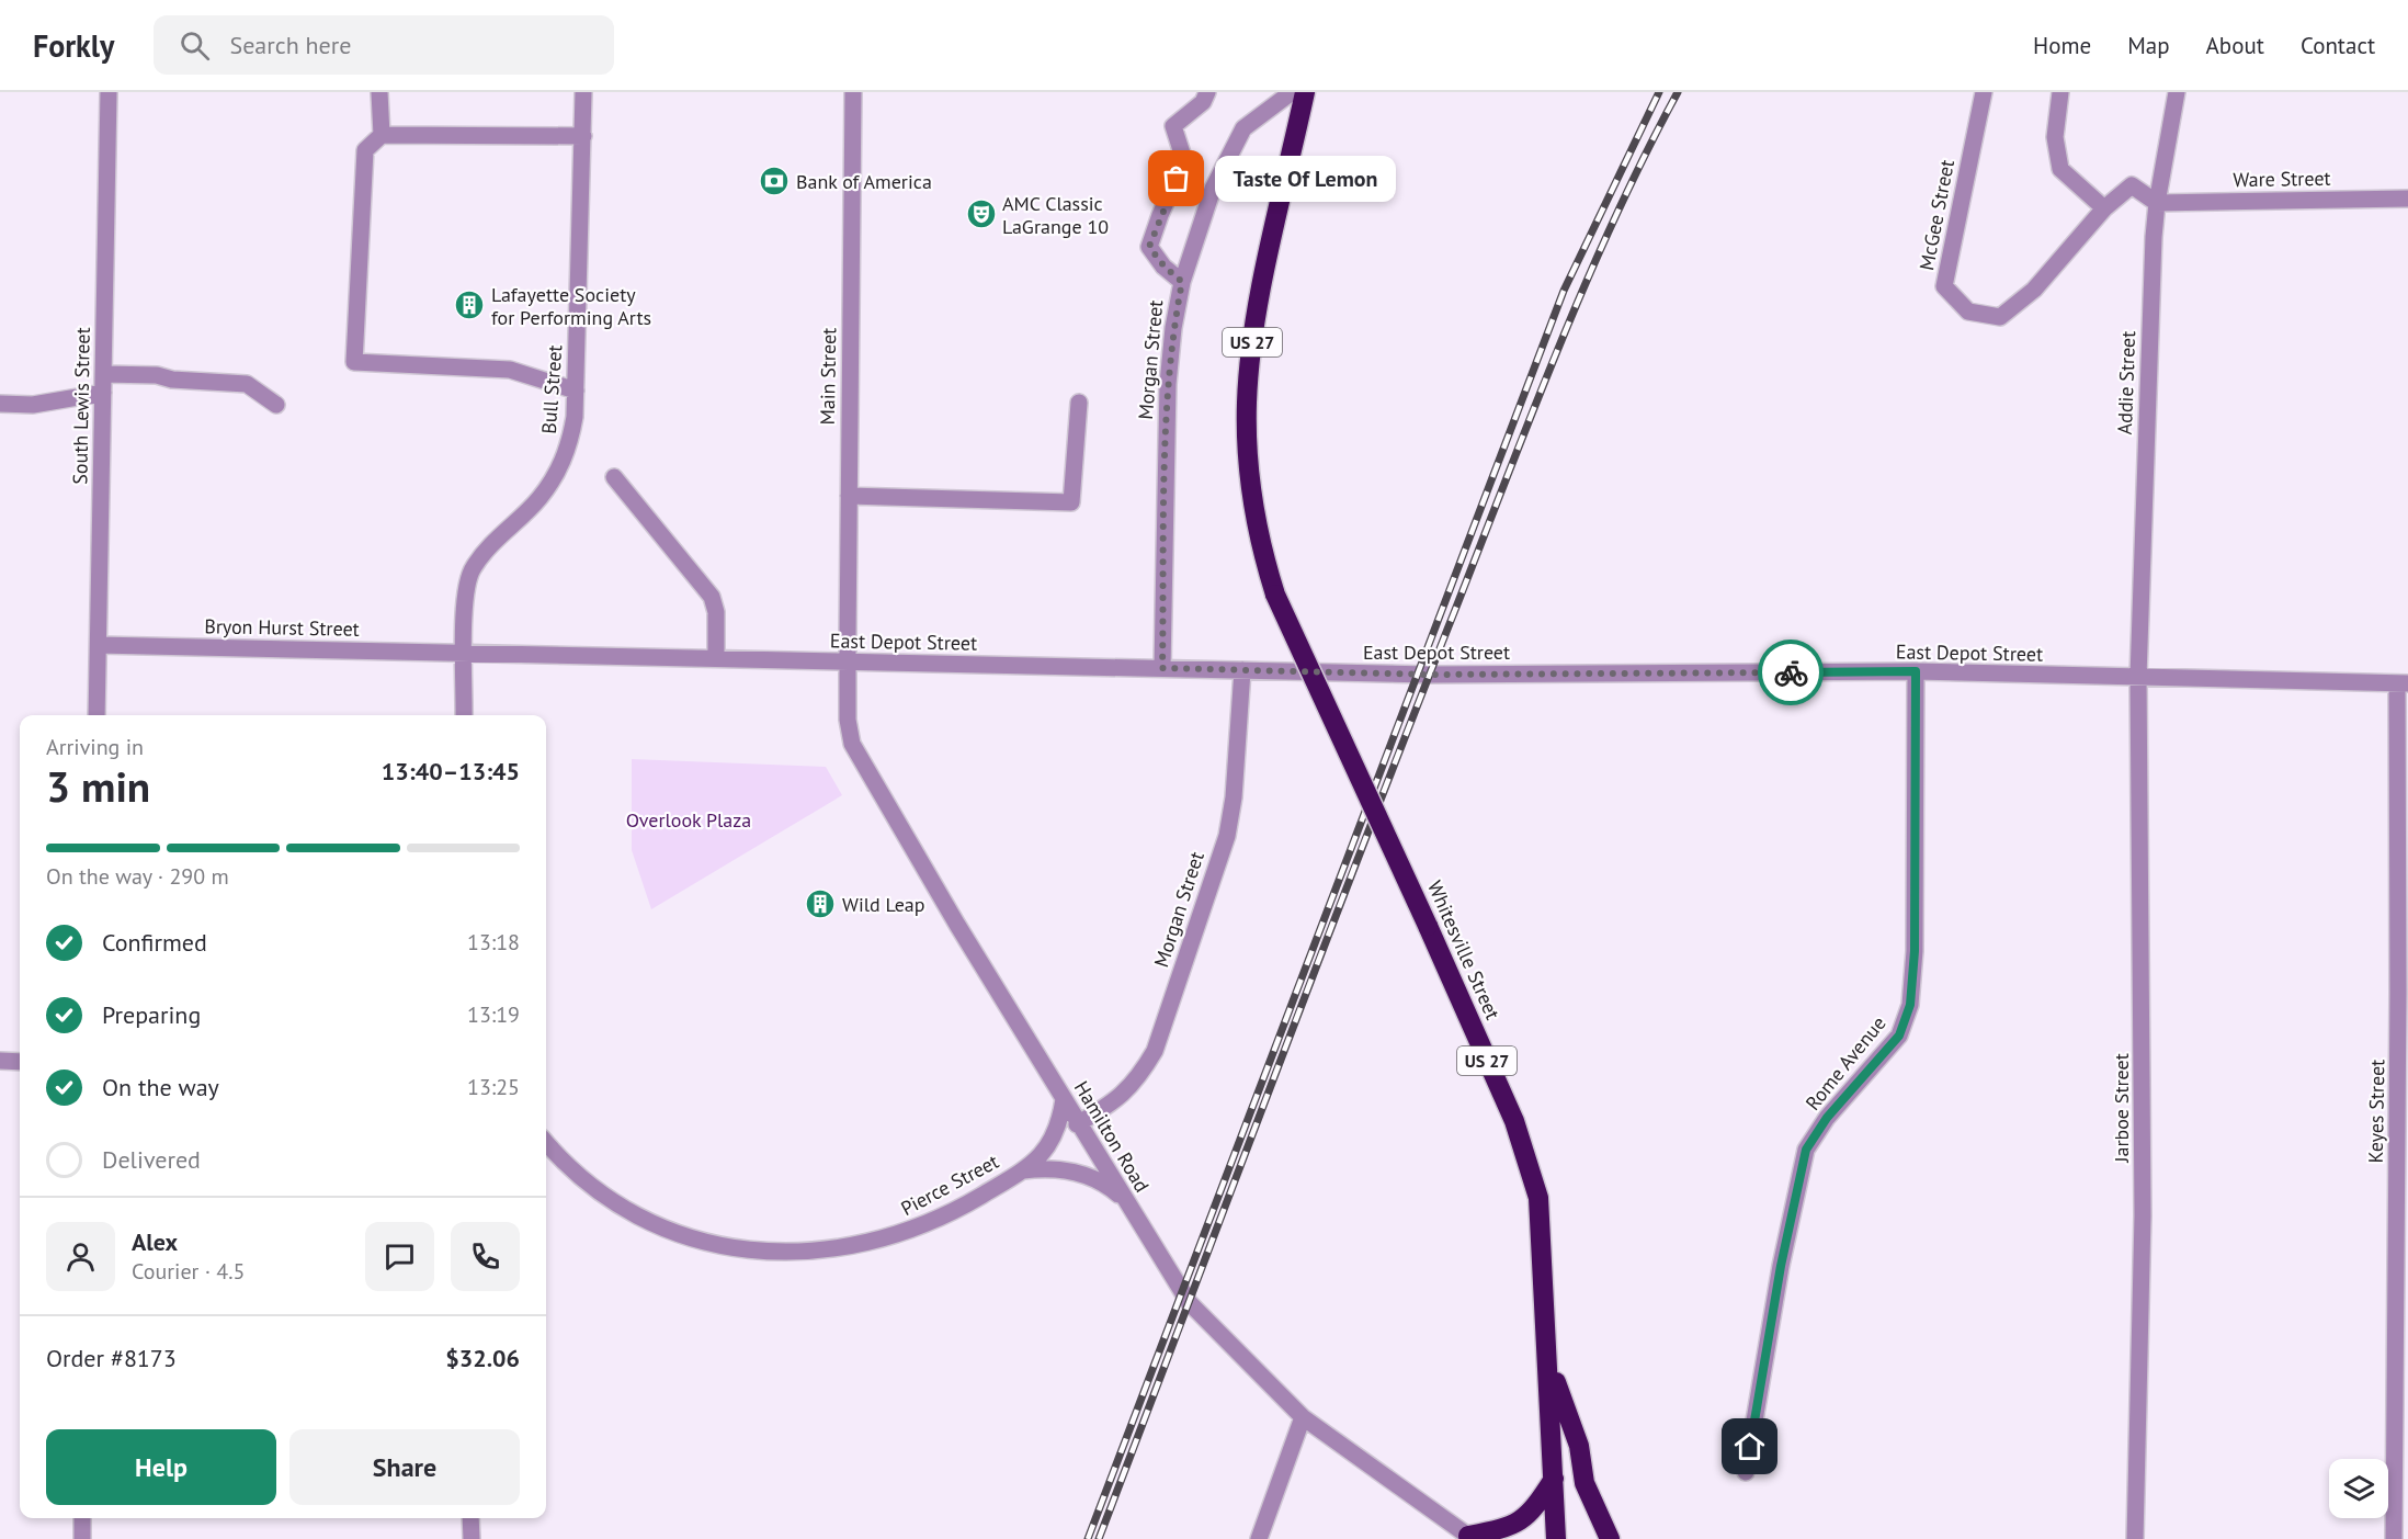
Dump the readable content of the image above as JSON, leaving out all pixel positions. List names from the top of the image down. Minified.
{"streets":{"highway":["US 27","Whitesville Street"],"street":["Ware Street","McGee Street","Morgan Street","Main Street","Addie Street","Bull Street","South Lewis Street","Bryon Hurst Street","East Depot Street","Rome Avenue","Jarboe Street","Keyes Street","Hamilton Road","Pierce Street"]},"crossings":[["Ware Street","McGee Street"],["Ware Street","Addie Street"],["McGee Street","Addie Street"],["Morgan Street","East Depot Street"],["Morgan Street","Hamilton Road"],["Main Street","East Depot Street"],["Main Street","Hamilton Road"],["Addie Street","East Depot Street"],["Addie Street","Jarboe Street"],["Bull Street","Bryon Hurst Street"],["Bull Street","East Depot Street"],["South Lewis Street","Bryon Hurst Street"],["Bryon Hurst Street","East Depot Street"],["East Depot Street","Rome Avenue"],["East Depot Street","Jarboe Street"],["East Depot Street","Keyes Street"],["East Depot Street","Hamilton Road"],["Hamilton Road","Pierce Street"]],"parks":["Overlook Plaza"],"places":{"other":["Taste Of Lemon"],"bank":["Bank of America"],"theatre":["AMC Classic LaGrange 10"],"building":["Lafayette Society for Performing Arts","Wild Leap"]},"page":{"header":"Forkly","search":"Search here","nav":["Home","Map","About","Contact"],"bubble":"Taste Of Lemon","heading":["3 min","Arriving in","13:40–13:45"],"panel":["Alex","Courier · 4.5","Order #8173","$32.06"],"bar":"On the way · 290 m","list":[["Confirmed","13:18"],["Preparing","13:19"],["On the way","13:25"],"Delivered"],"buttons":["Help","Share"]}}
